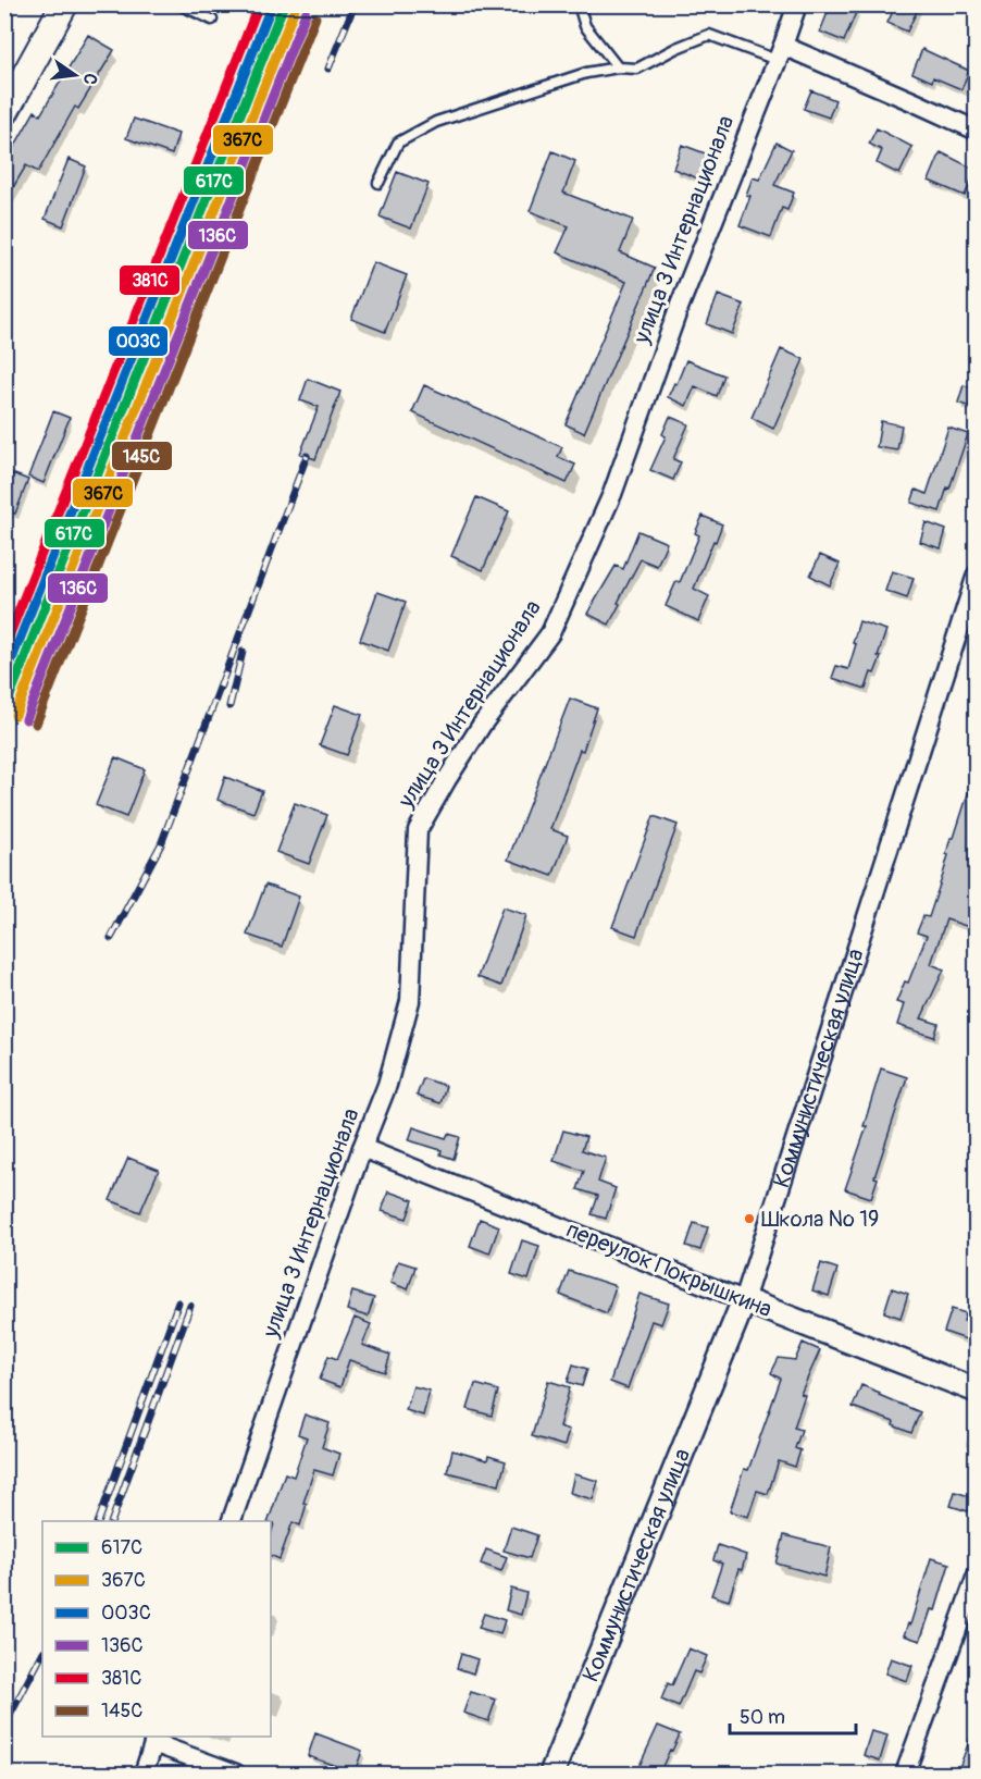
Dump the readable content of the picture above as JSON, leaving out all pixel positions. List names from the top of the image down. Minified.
{"streets":{"street":["улица 3 Интернационала","Коммунистическая улица","переулок Покрышкина"]},"crossings":[["улица 3 Интернационала","переулок Покрышкина"],["Коммунистическая улица","переулок Покрышкина"]],"places":["Школа № 19"],"lines":["transit line 617C","transit line 003С","transit line 381С","transit line 367С","transit line 136С","transit line 145С"],"legend":["617C","367С","003С","136С","381С","145С"],"scale_bar":"50 m","north":"right"}
